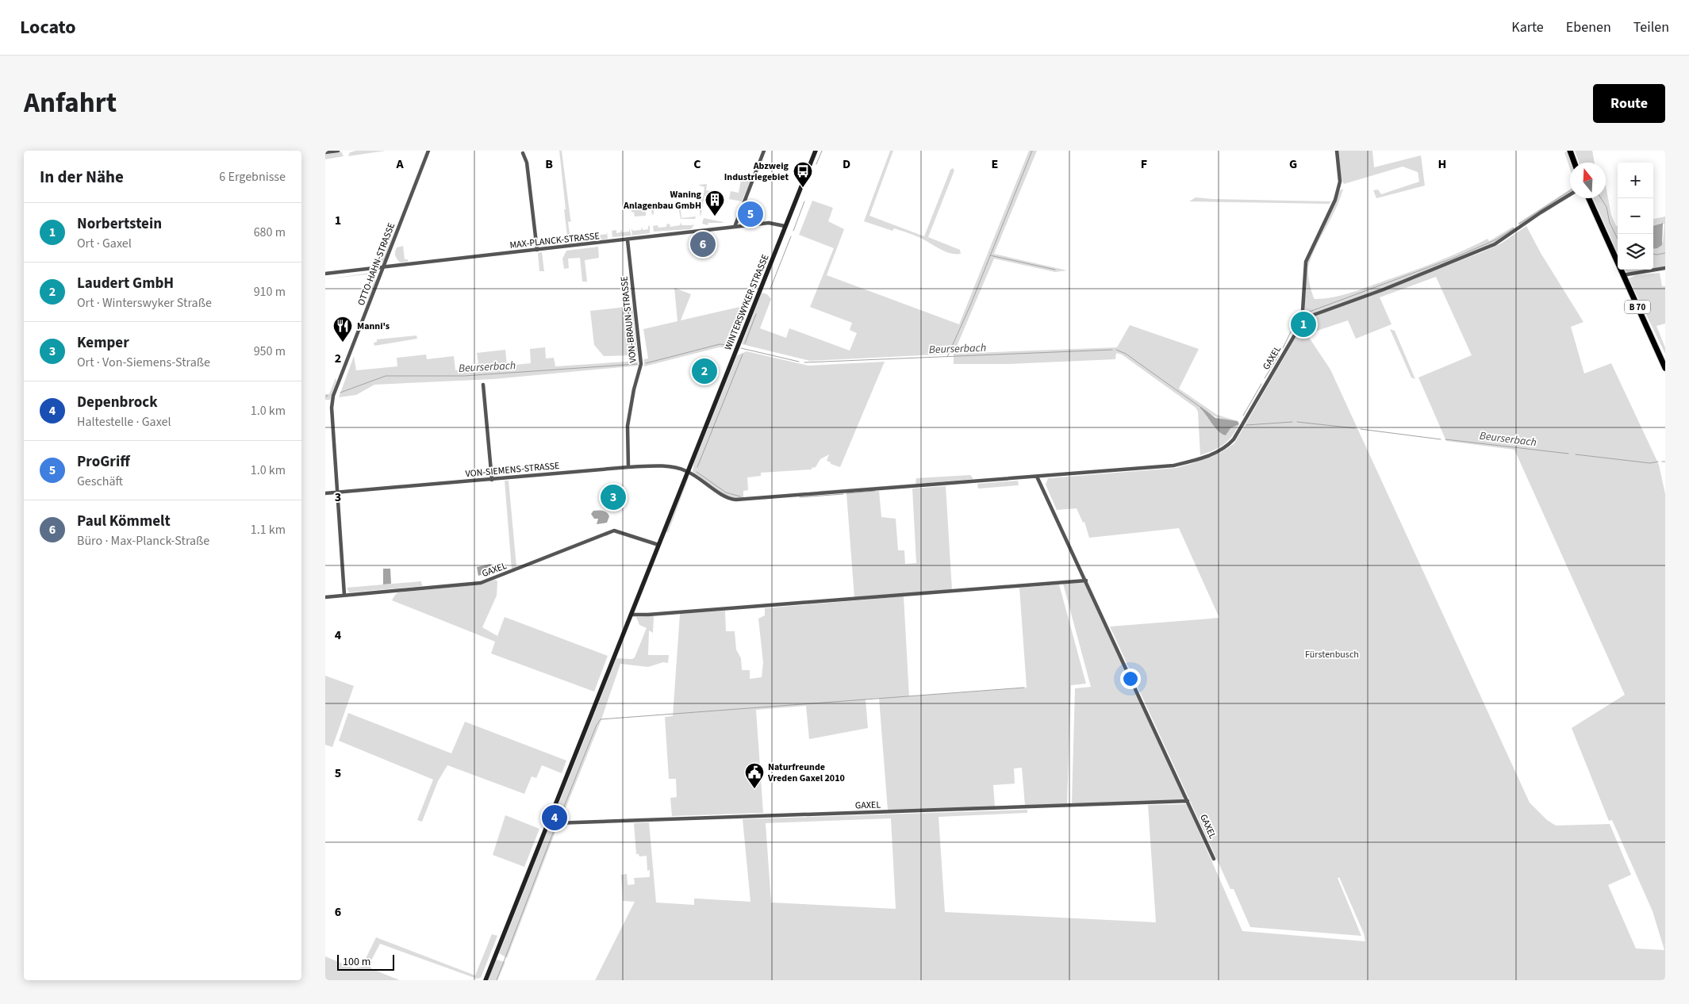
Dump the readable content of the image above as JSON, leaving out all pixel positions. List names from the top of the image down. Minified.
{"streets":{"main road":["B 70"],"street":["MAX-PLANCK-STRASSE","OTTO-HAHN-STRASSE","WINTERSWYKER STRASSE","VON-BRAUN-STRASSE","GAXEL","VON-SIEMENS-STRASSE"]},"crossings":[["MAX-PLANCK-STRASSE","OTTO-HAHN-STRASSE"],["MAX-PLANCK-STRASSE","WINTERSWYKER STRASSE"],["MAX-PLANCK-STRASSE","VON-BRAUN-STRASSE"],["OTTO-HAHN-STRASSE","GAXEL"],["OTTO-HAHN-STRASSE","VON-SIEMENS-STRASSE"],["WINTERSWYKER STRASSE","GAXEL"],["WINTERSWYKER STRASSE","VON-SIEMENS-STRASSE"],["VON-BRAUN-STRASSE","VON-SIEMENS-STRASSE"],["GAXEL","VON-SIEMENS-STRASSE"]],"water":["Beurserbach"],"parks":["Fürstenbusch"],"places":{"bus stop":["Abzweig Industriegebiet"],"building":["Waning Anlagenbau GmbH"],"restaurant":["Manni's"],"public building":["Naturfreunde Vreden Gaxel 2010"]},"scale_bar":"100 m","north":"top","page":{"header":"Locato","nav":["Karte","Ebenen","Teilen"],"title":"Anfahrt","buttons":"Route","heading":["In der Nähe","6 Ergebnisse"],"map_buttons":["+","−"],"pins":["5","6","1","2","3","4"],"list":[{"mark":"1","name":"Norbertstein","note":"Ort · Gaxel","value":"680 m"},{"mark":"2","name":"Laudert GmbH","note":"Ort · Winterswyker Straße","value":"910 m"},{"mark":"3","name":"Kemper","note":"Ort · Von-Siemens-Straße","value":"950 m"},{"mark":"4","name":"Depenbrock","note":"Haltestelle · Gaxel","value":"1.0 km"},{"mark":"5","name":"ProGriff","note":"Geschäft","value":"1.0 km"},{"mark":"6","name":"Paul Kömmelt","note":"Büro · Max-Planck-Straße","value":"1.1 km"}],"scale":"100 m"},"grid":{"columns":["A","B","C","D","E","F","G","H"],"rows":["1","2","3","4","5","6"]}}
